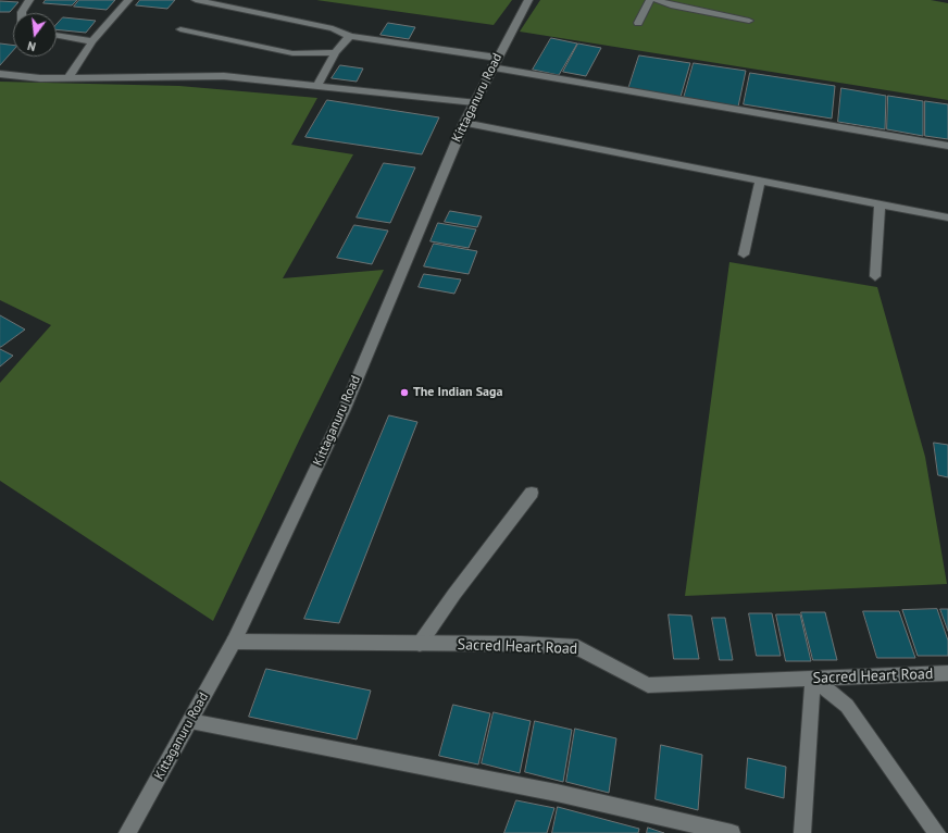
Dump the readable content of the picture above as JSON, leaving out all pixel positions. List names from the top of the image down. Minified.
{"streets":{"street":["Kittaganuru Road","Sacred Heart Road"]},"crossings":[["Kittaganuru Road","Sacred Heart Road"]],"places":["The Indian Saga"],"north":"bottom"}
